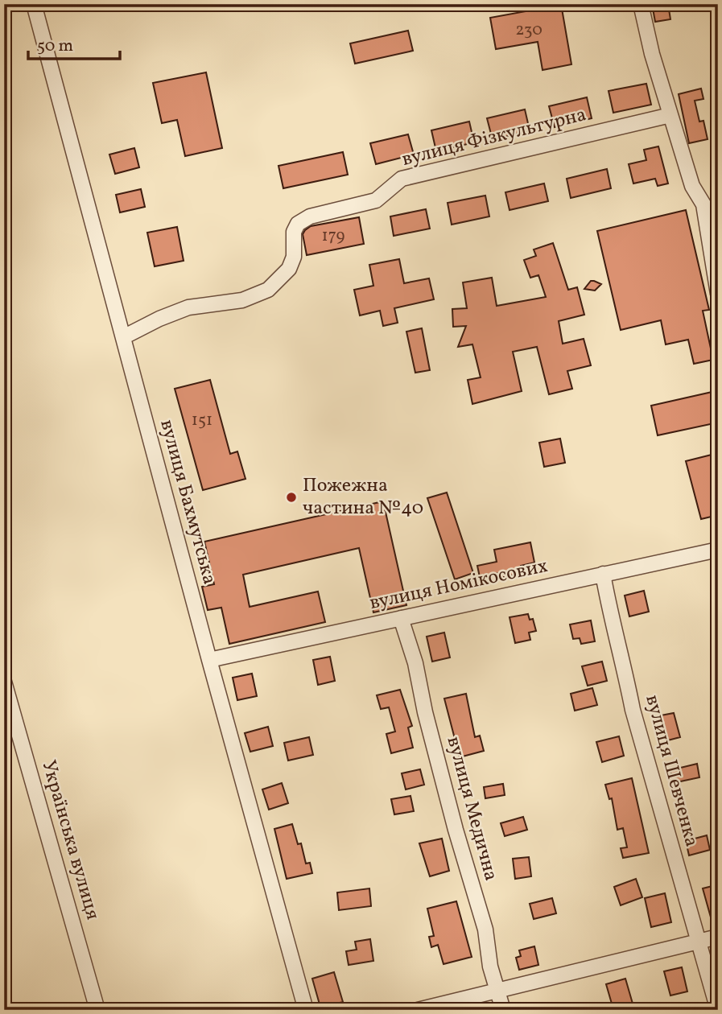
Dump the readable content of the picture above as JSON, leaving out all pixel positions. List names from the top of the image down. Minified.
{"streets":{"street":["вулиця Фізкультурна","вулиця Бахмутська","вулиця Номікосових","вулиця Шевченка","вулиця Медична","Українська вулиця"]},"crossings":[["вулиця Фізкультурна","вулиця Бахмутська"],["вулиця Бахмутська","вулиця Номікосових"],["вулиця Номікосових","вулиця Шевченка"],["вулиця Номікосових","вулиця Медична"]],"places":["Пожежна частина №40"],"house_numbers":["230","179","151"],"scale_bar":"50 m"}
